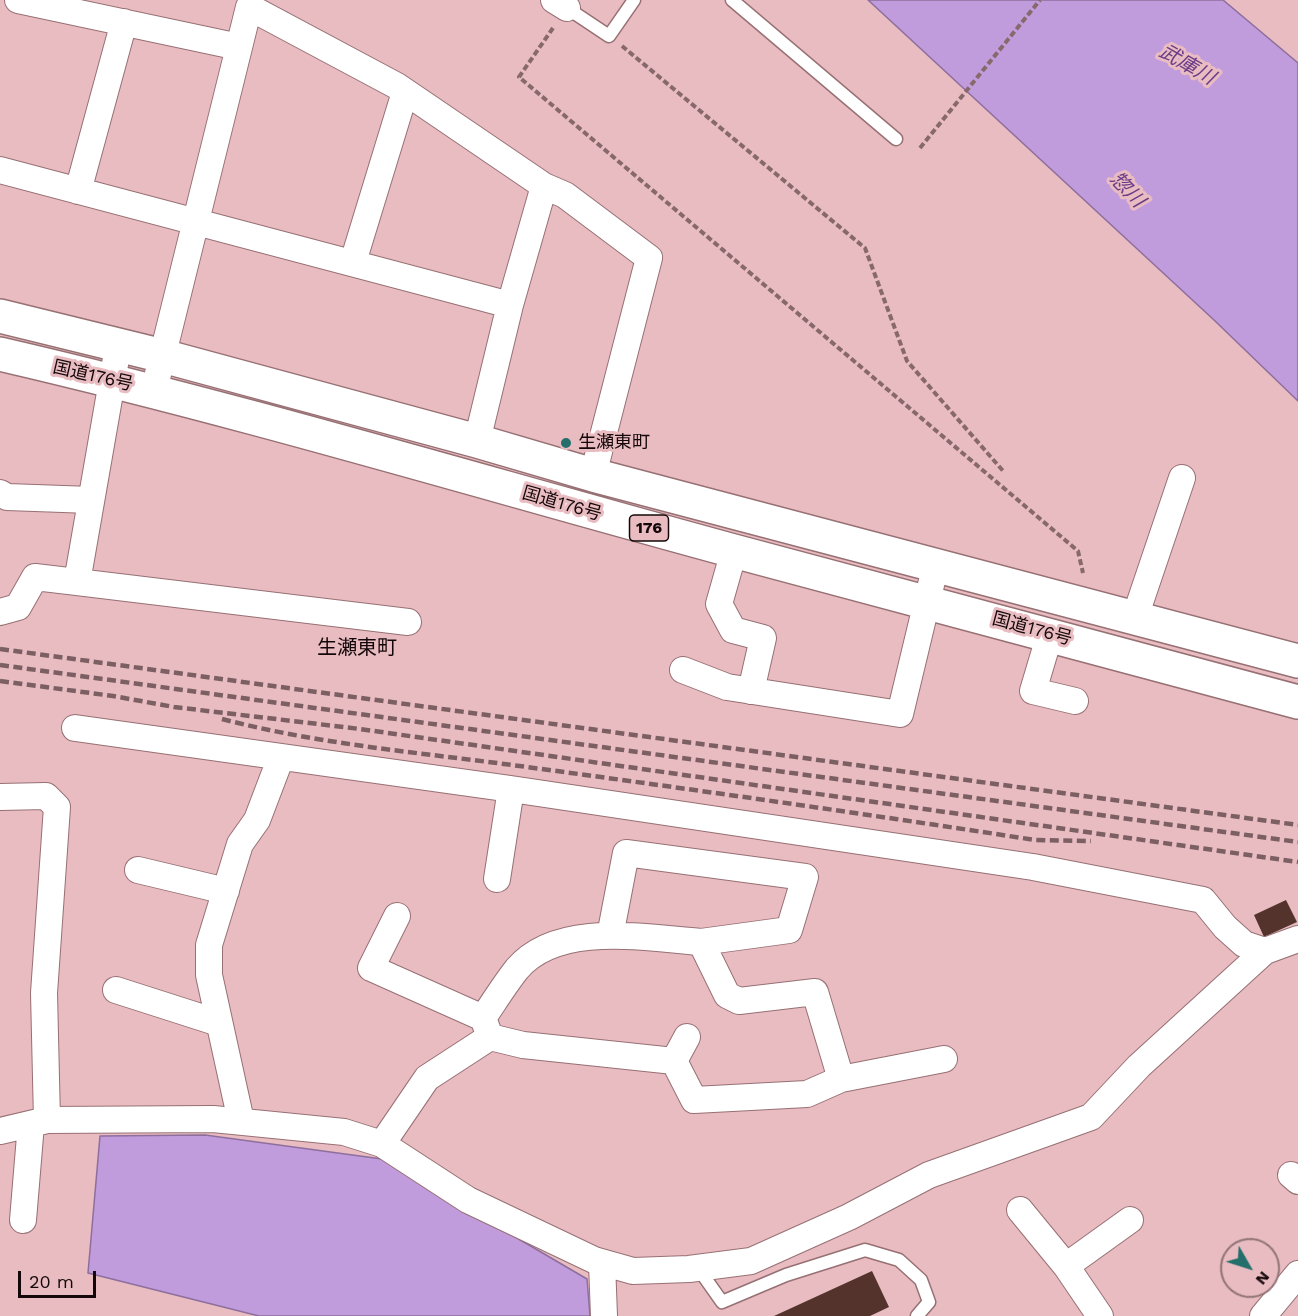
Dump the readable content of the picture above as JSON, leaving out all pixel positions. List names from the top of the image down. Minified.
{"streets":{"highway":["国道176号","176"]},"districts":["生瀬東町"],"water":["武庫川","惣川"],"places":["生瀬東町"],"scale_bar":"20 m","north":"bottom right"}
